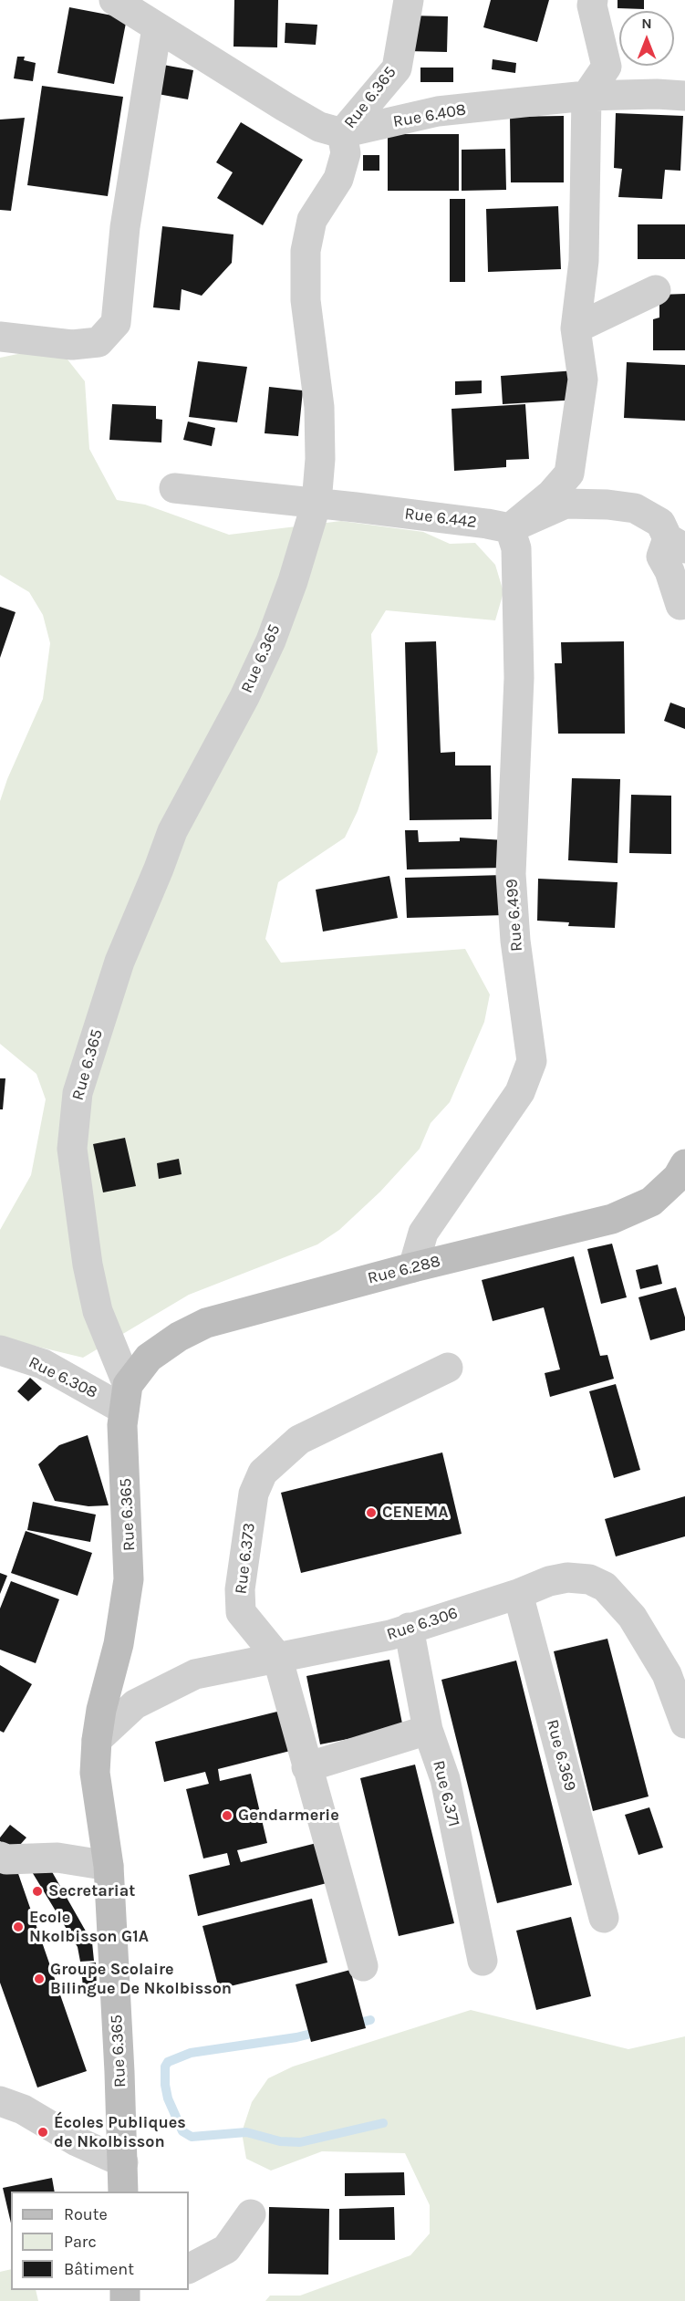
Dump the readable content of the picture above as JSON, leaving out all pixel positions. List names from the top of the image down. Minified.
{"streets":{"street":["Rue 6.365","Rue 6.408","Rue 6.442","Rue 6.499","Rue 6.288","Rue 6.308","Rue 6.373","Rue 6.306","Rue 6.369","Rue 6.371"]},"crossings":[["Rue 6.365","Rue 6.408"],["Rue 6.365","Rue 6.442"],["Rue 6.365","Rue 6.288"],["Rue 6.365","Rue 6.308"],["Rue 6.365","Rue 6.306"],["Rue 6.442","Rue 6.499"],["Rue 6.499","Rue 6.288"],["Rue 6.288","Rue 6.308"],["Rue 6.373","Rue 6.306"],["Rue 6.306","Rue 6.369"],["Rue 6.306","Rue 6.371"]],"places":["CENEMA","Gendarmerie","Secretariat","Ecole Nkolbisson G1A","Groupe Scolaire Bilingue De Nkolbisson","Écoles Publiques de Nkolbisson"],"legend":["Route","Parc","Bâtiment"],"north":"top"}
